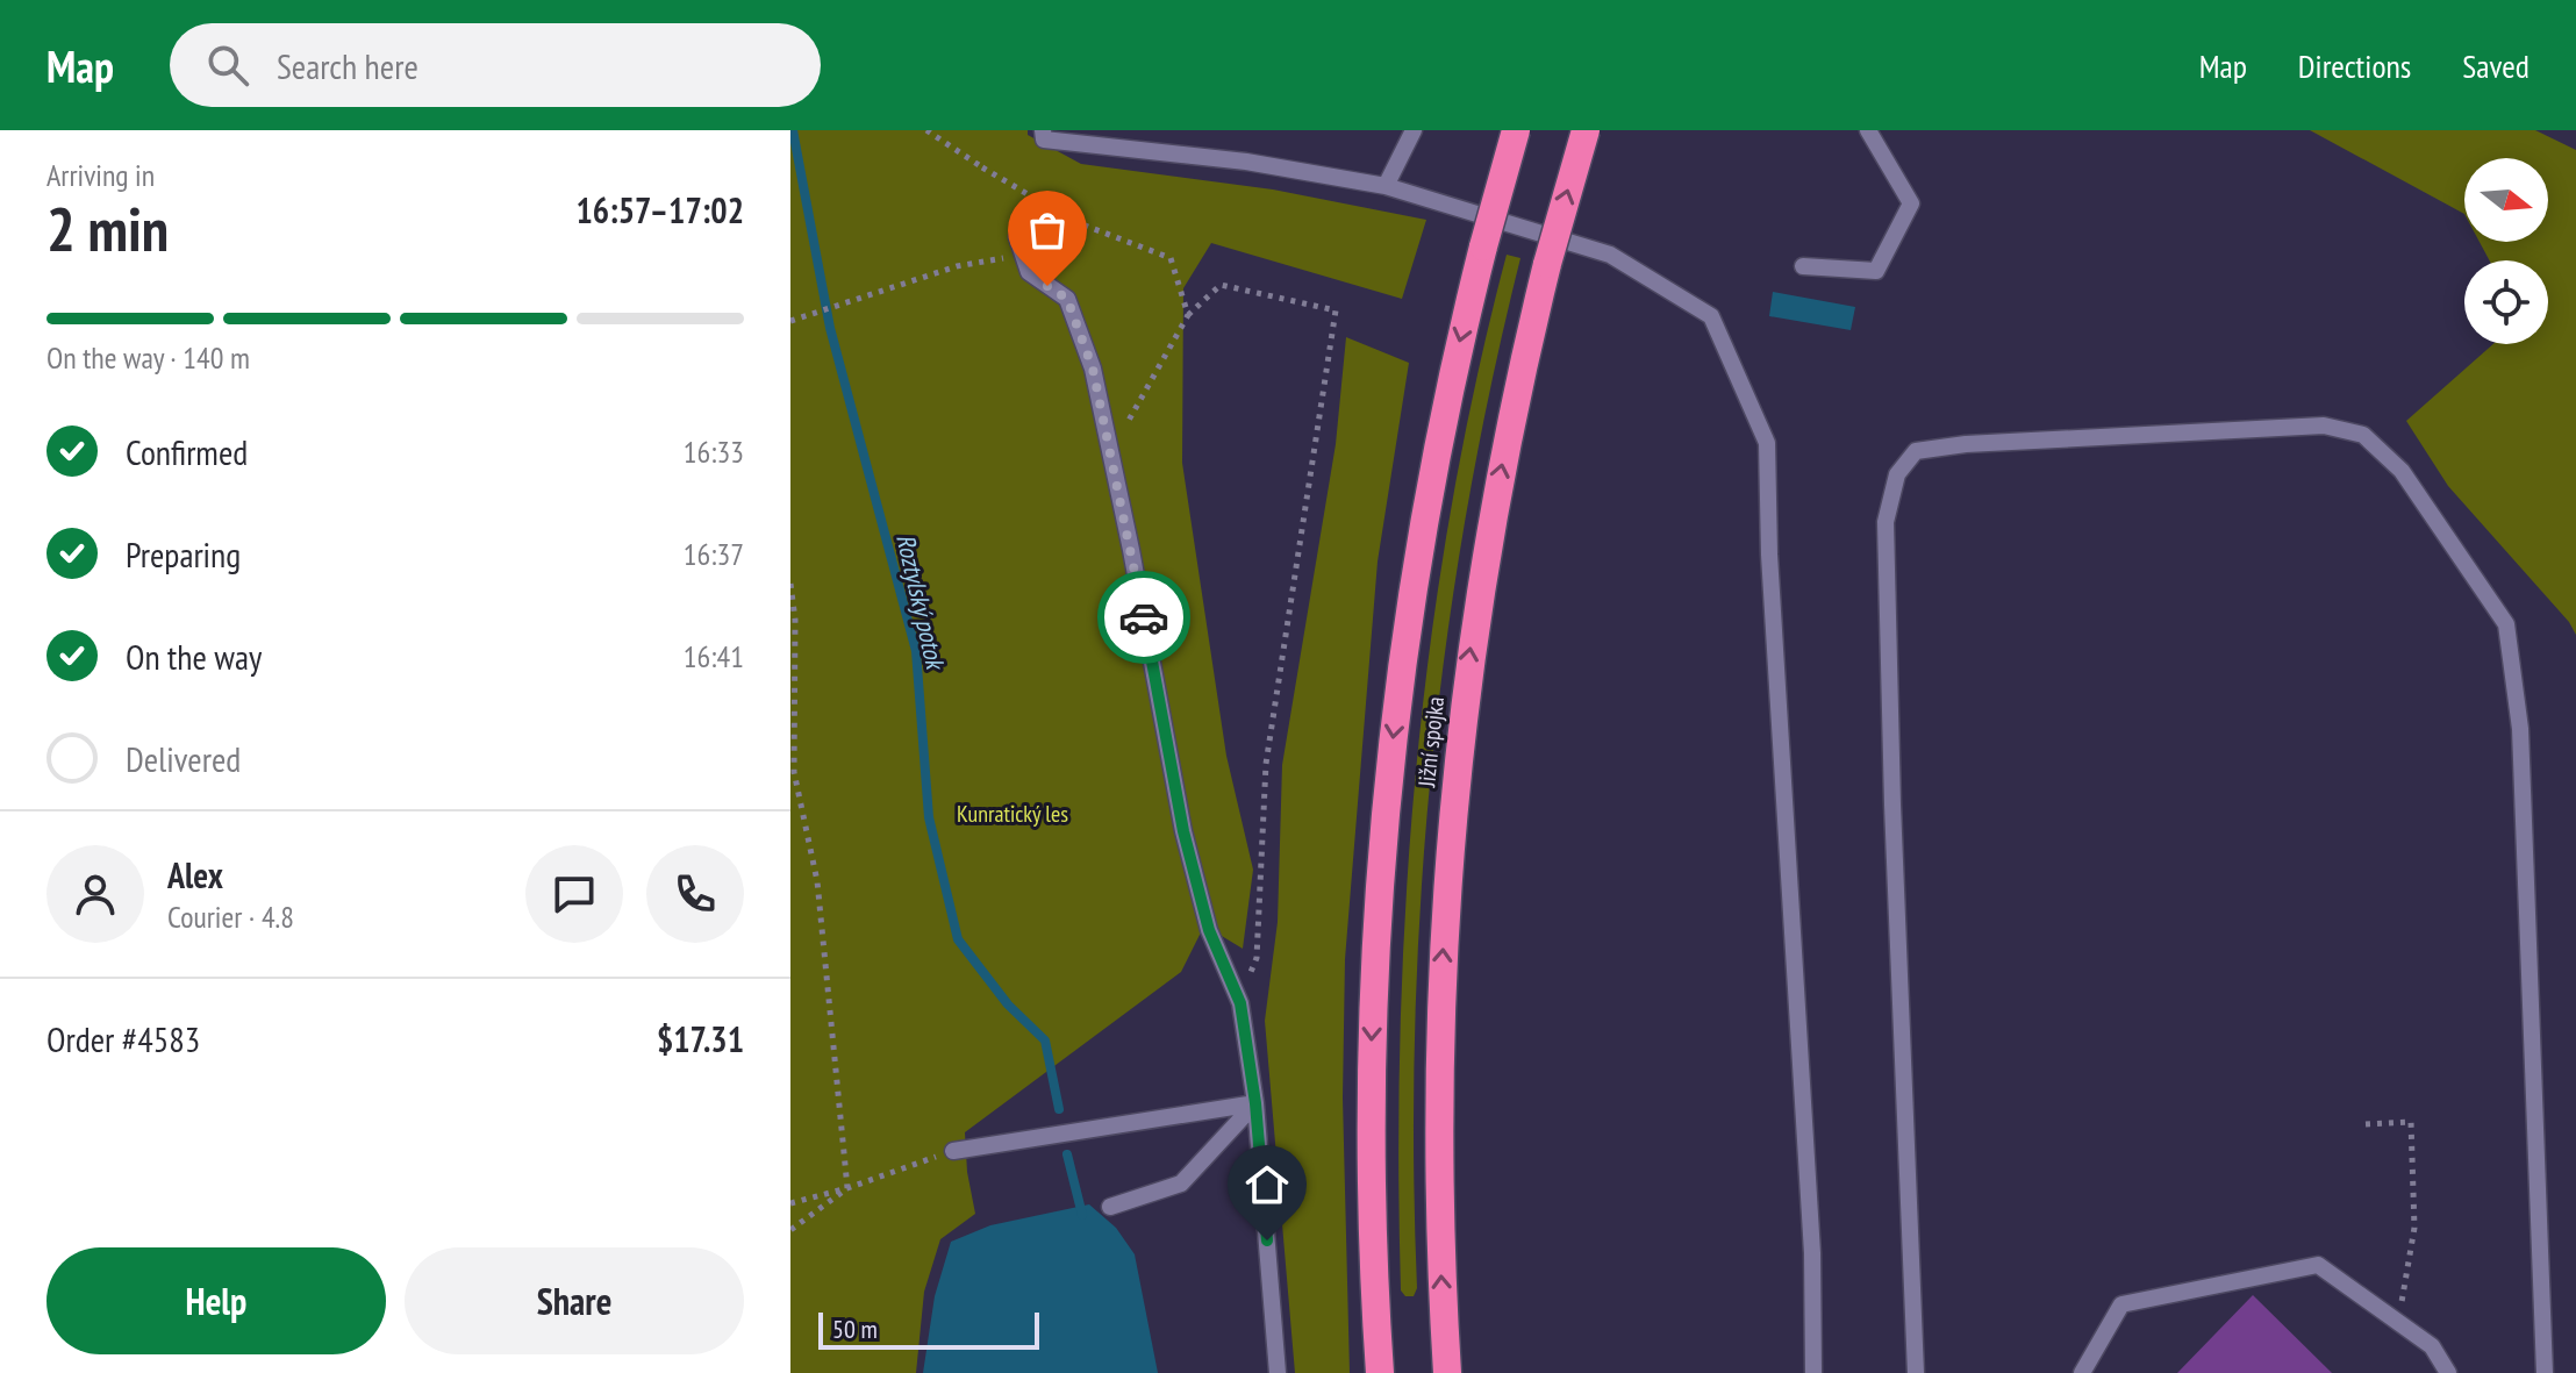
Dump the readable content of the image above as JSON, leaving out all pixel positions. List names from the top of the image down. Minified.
{"streets":{"highway":["Jižní spojka"]},"water":["Roztylský potok"],"parks":["Kunratický les"],"scale_bar":"50 m","north":"right","page":{"header":"Map","search":"Search here","nav":["Map","Directions","Saved"],"heading":["2 min","Arriving in","16:57–17:02"],"panel":["Alex","Courier · 4.8","Order #4583","$17.31"],"bar":"On the way · 140 m","list":[["Confirmed","16:33"],["Preparing","16:37"],["On the way","16:41"],"Delivered"],"buttons":["Help","Share"],"scale":"50 m"}}
